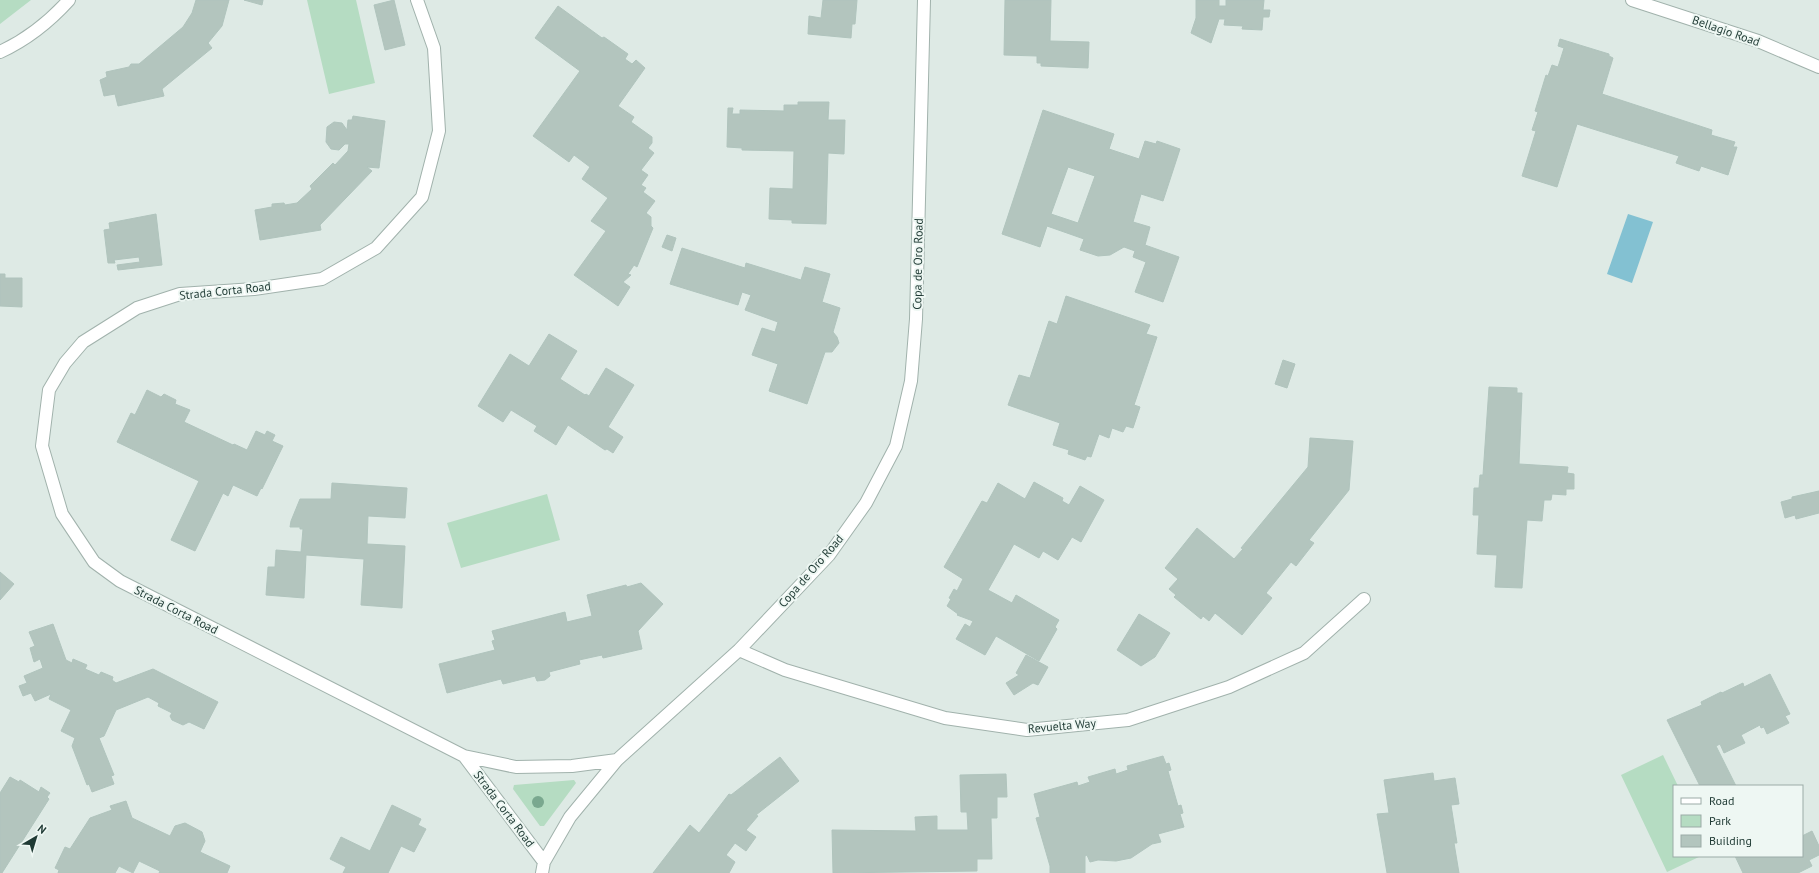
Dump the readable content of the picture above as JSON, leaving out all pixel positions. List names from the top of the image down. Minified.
{"streets":{"street":["Bellagio Road","Copa de Oro Road","Strada Corta Road","Revuelta Way"]},"crossings":[["Copa de Oro Road","Strada Corta Road"],["Copa de Oro Road","Revuelta Way"]],"legend":["Road","Park","Building"],"north":"top right"}
